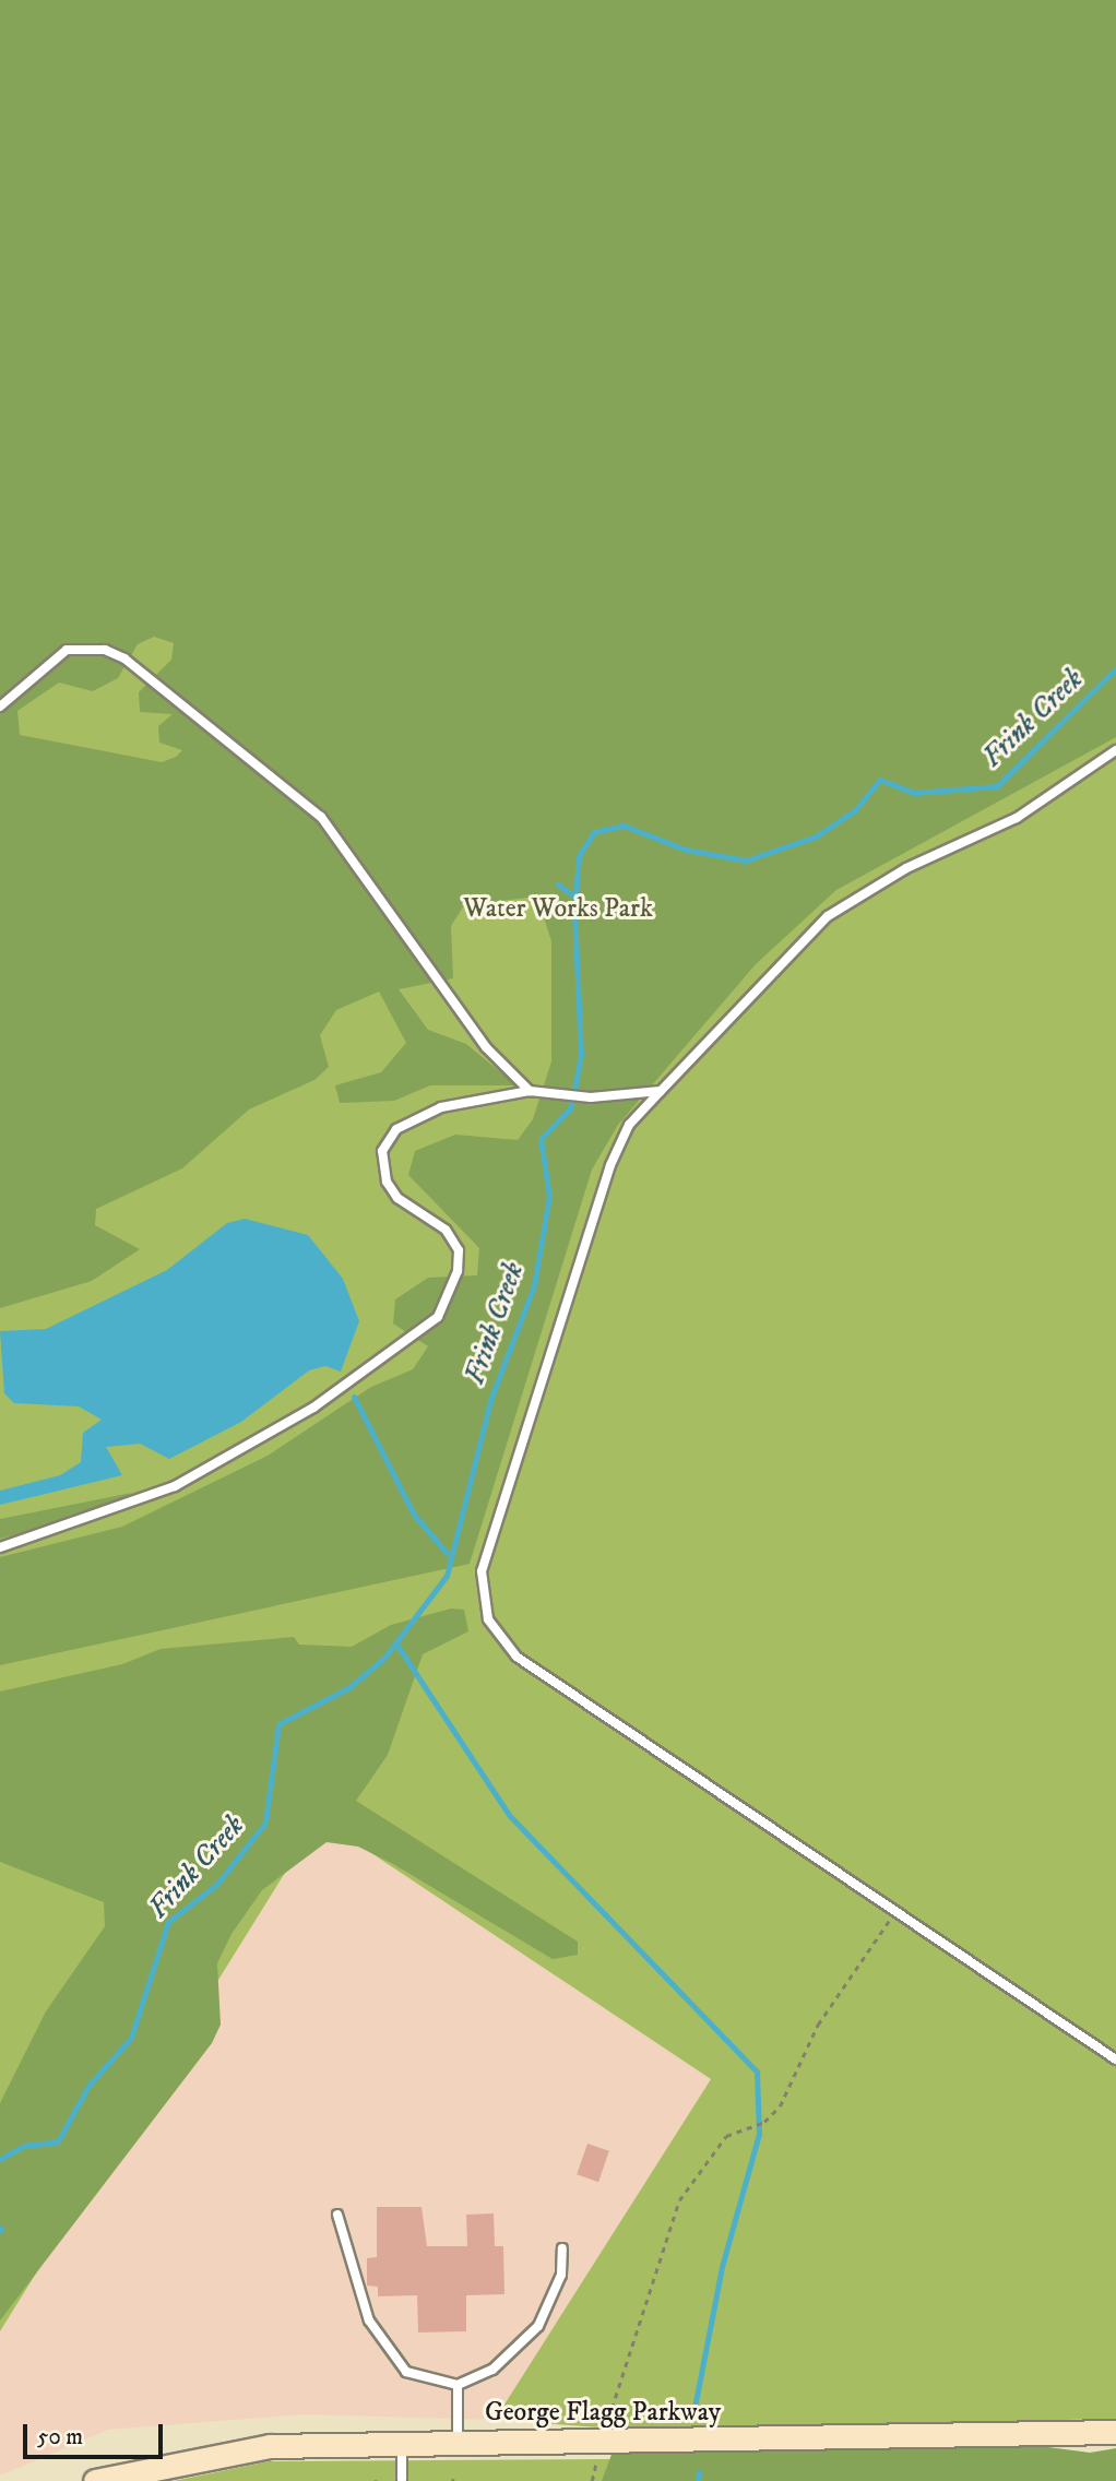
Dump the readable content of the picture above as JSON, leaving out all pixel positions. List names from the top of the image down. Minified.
{"streets":{"street":["George Flagg Parkway"]},"water":["Frink Creek"],"parks":["Water Works Park"],"scale_bar":"50 m"}
